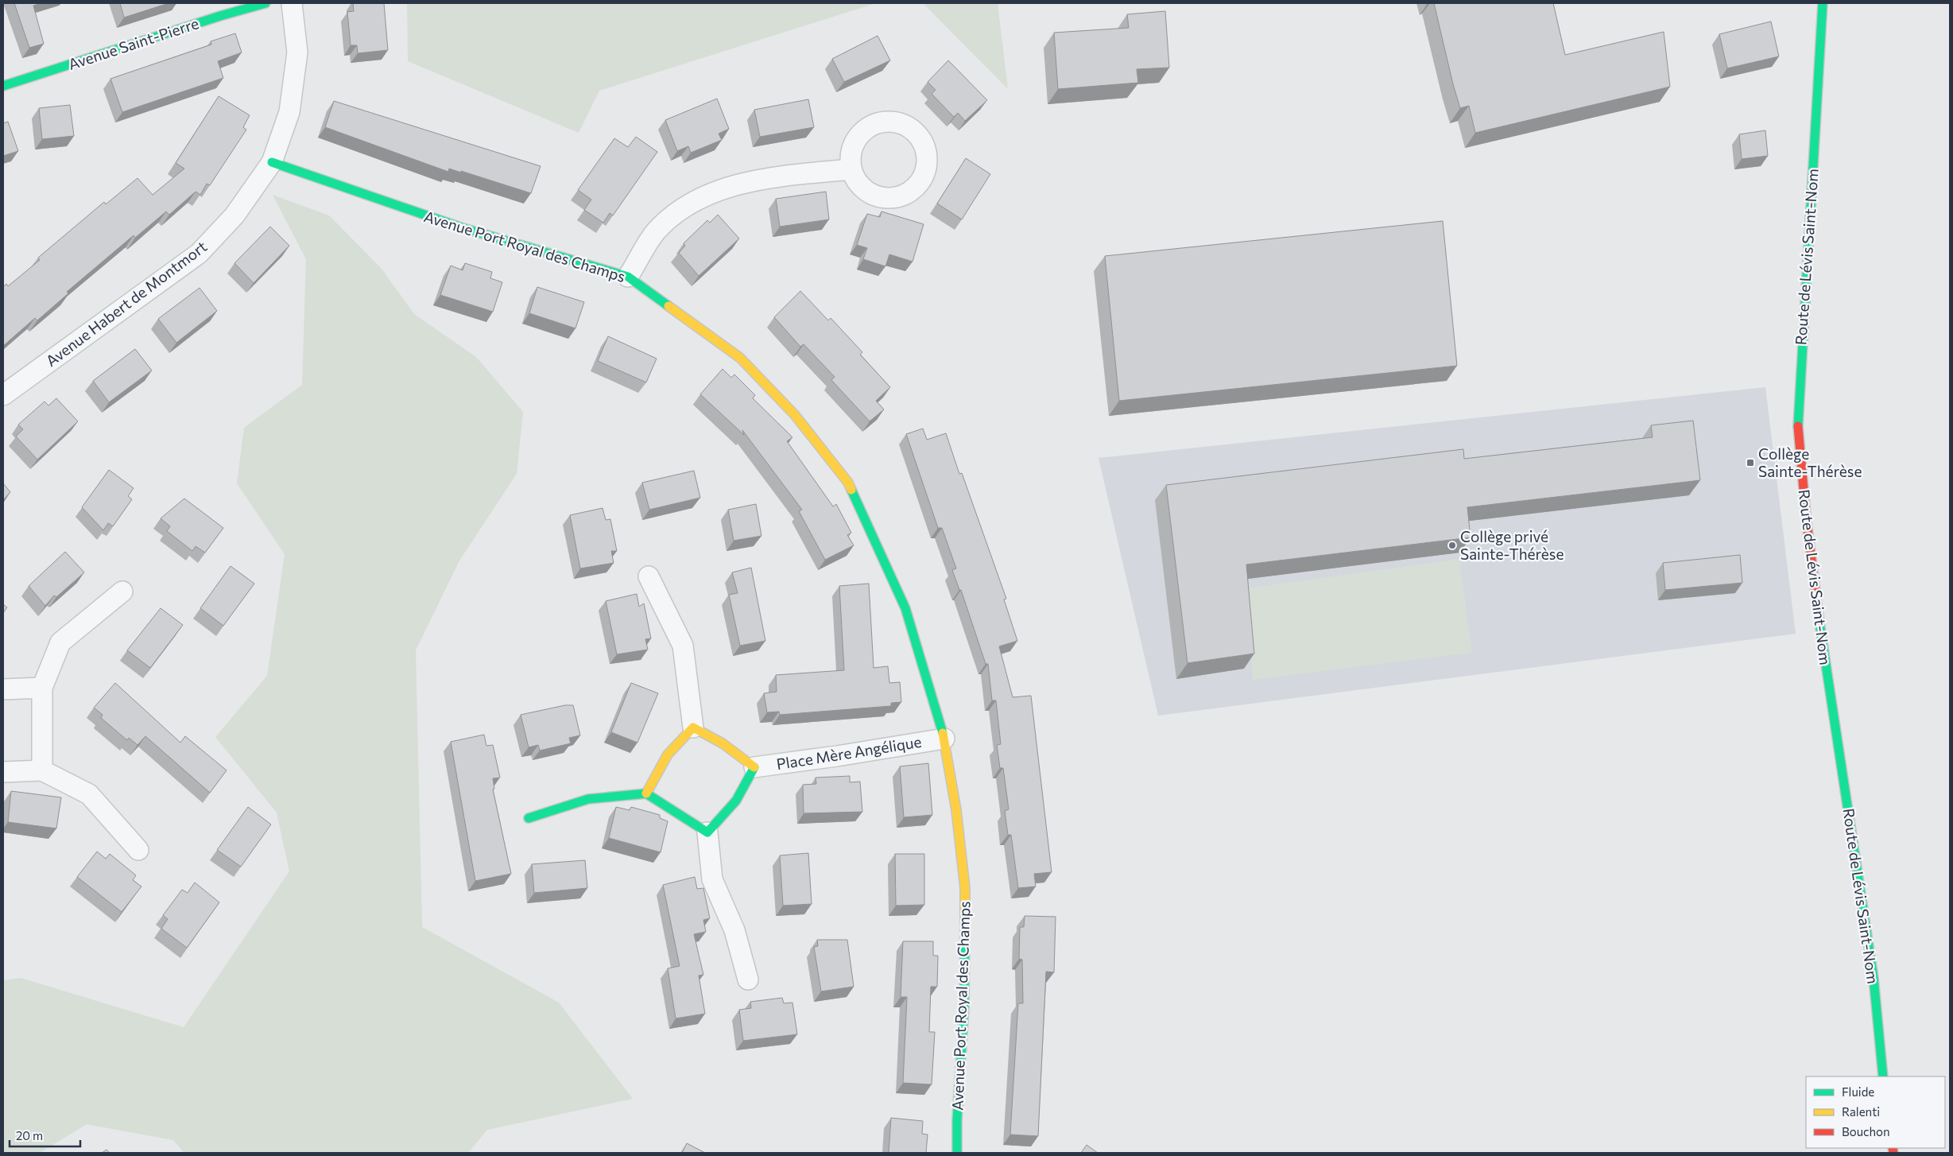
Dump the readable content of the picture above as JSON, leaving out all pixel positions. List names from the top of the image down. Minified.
{"streets":{"street":["Avenue Saint-Pierre","Avenue Port Royal des Champs","Route de Lévis Saint-Nom","Avenue Habert de Montmort","Place Mère Angélique"]},"crossings":[["Avenue Port Royal des Champs","Avenue Habert de Montmort"],["Avenue Port Royal des Champs","Place Mère Angélique"]],"places":{"transit":["Collège Sainte-Thérèse"],"other":["Collège privé Sainte-Thérèse"]},"legend":["Fluide","Ralenti","Bouchon"],"scale_bar":"20 m"}
